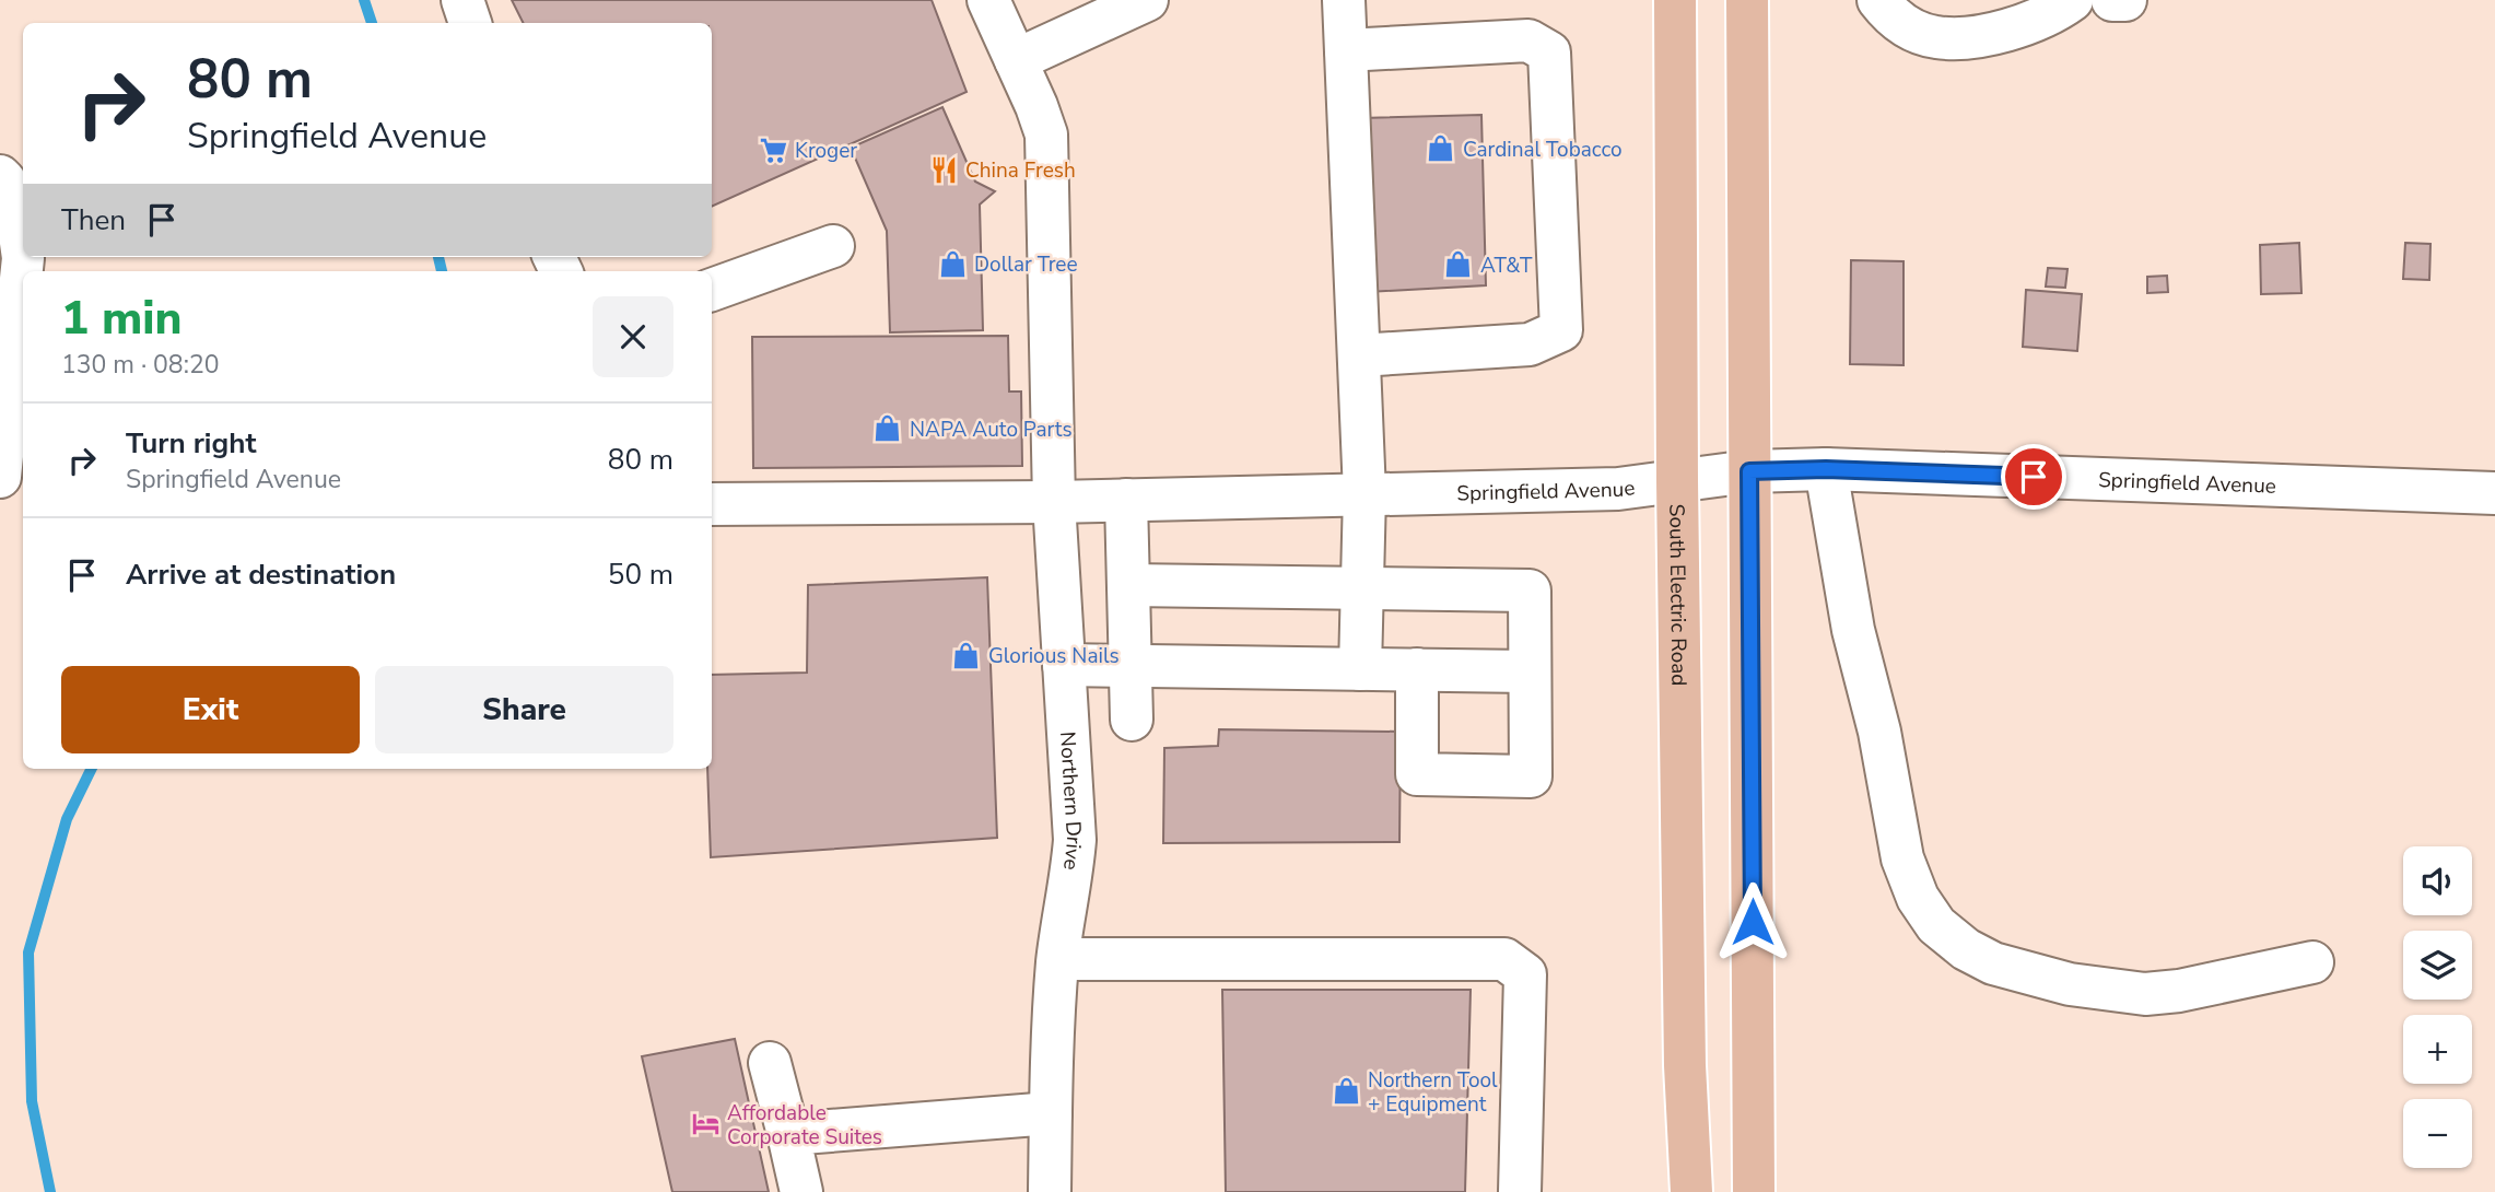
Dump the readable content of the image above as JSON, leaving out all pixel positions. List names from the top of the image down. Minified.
{"streets":{"main road":["South Electric Road"],"street":["Springfield Avenue","Northern Drive"]},"crossings":[["Springfield Avenue","South Electric Road"],["Springfield Avenue","Northern Drive"]],"places":{"shop":["Cardinal Tobacco","Dollar Tree","AT&T","NAPA Auto Parts","Glorious Nails","Northern Tool + Equipment"],"supermarket":["Kroger"],"restaurant":["China Fresh"],"hotel":["Affordable Corporate Suites"]},"page":{"turn":["80 m","Springfield Avenue"],"then":"Then","heading":["1 min","130 m · 08:20"],"list":[{"name":"Turn right","note":"Springfield Avenue","value":"80 m"},{"name":"Arrive at destination","value":"50 m"}],"buttons":["Exit","Share"],"map_buttons":["+","−"]}}
